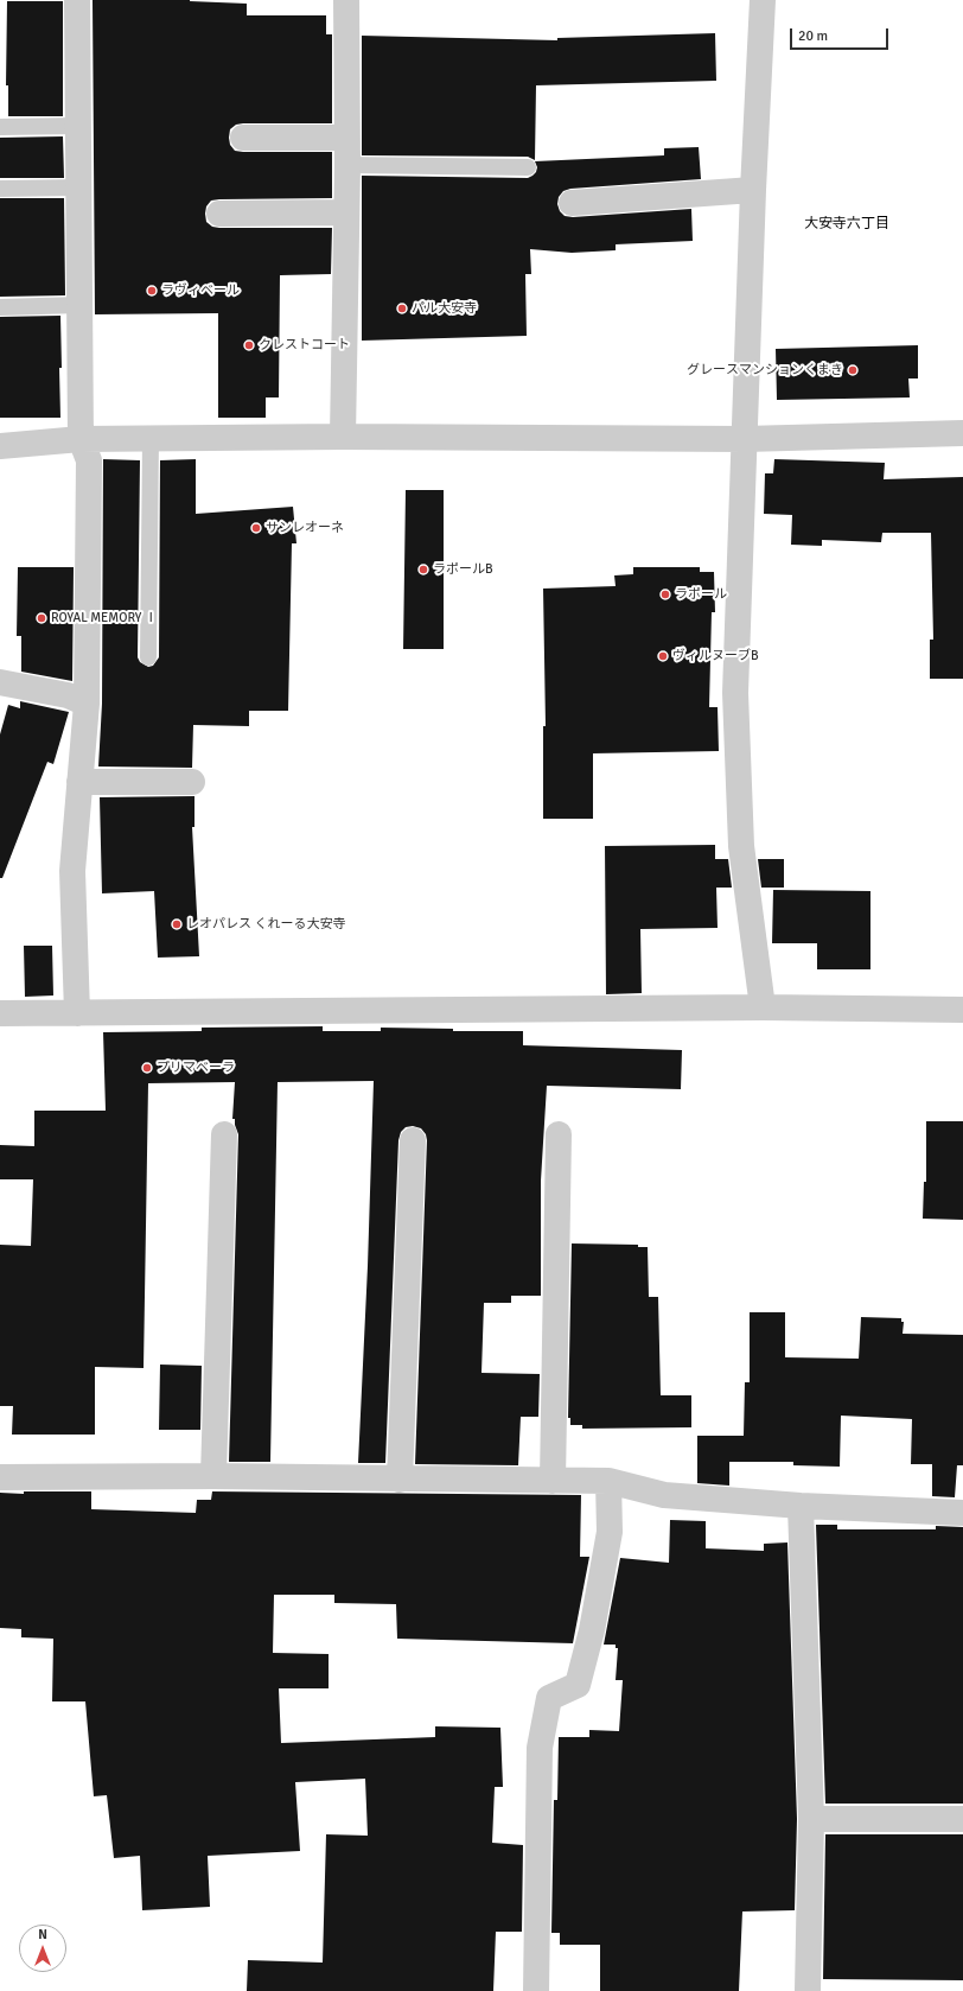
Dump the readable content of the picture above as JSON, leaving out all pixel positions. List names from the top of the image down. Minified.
{"districts":["大安寺六丁目"],"places":["ラヴィベール","パル大安寺","クレストコート","グレースマンションくまき","サンレオーネ","ラポールB","ラポール","ROYAL MEMORY Ⅰ","ヴィルヌーブB","レオパレス くれーる大安寺","プリマベーラ"],"scale_bar":"20 m","north":"top"}
